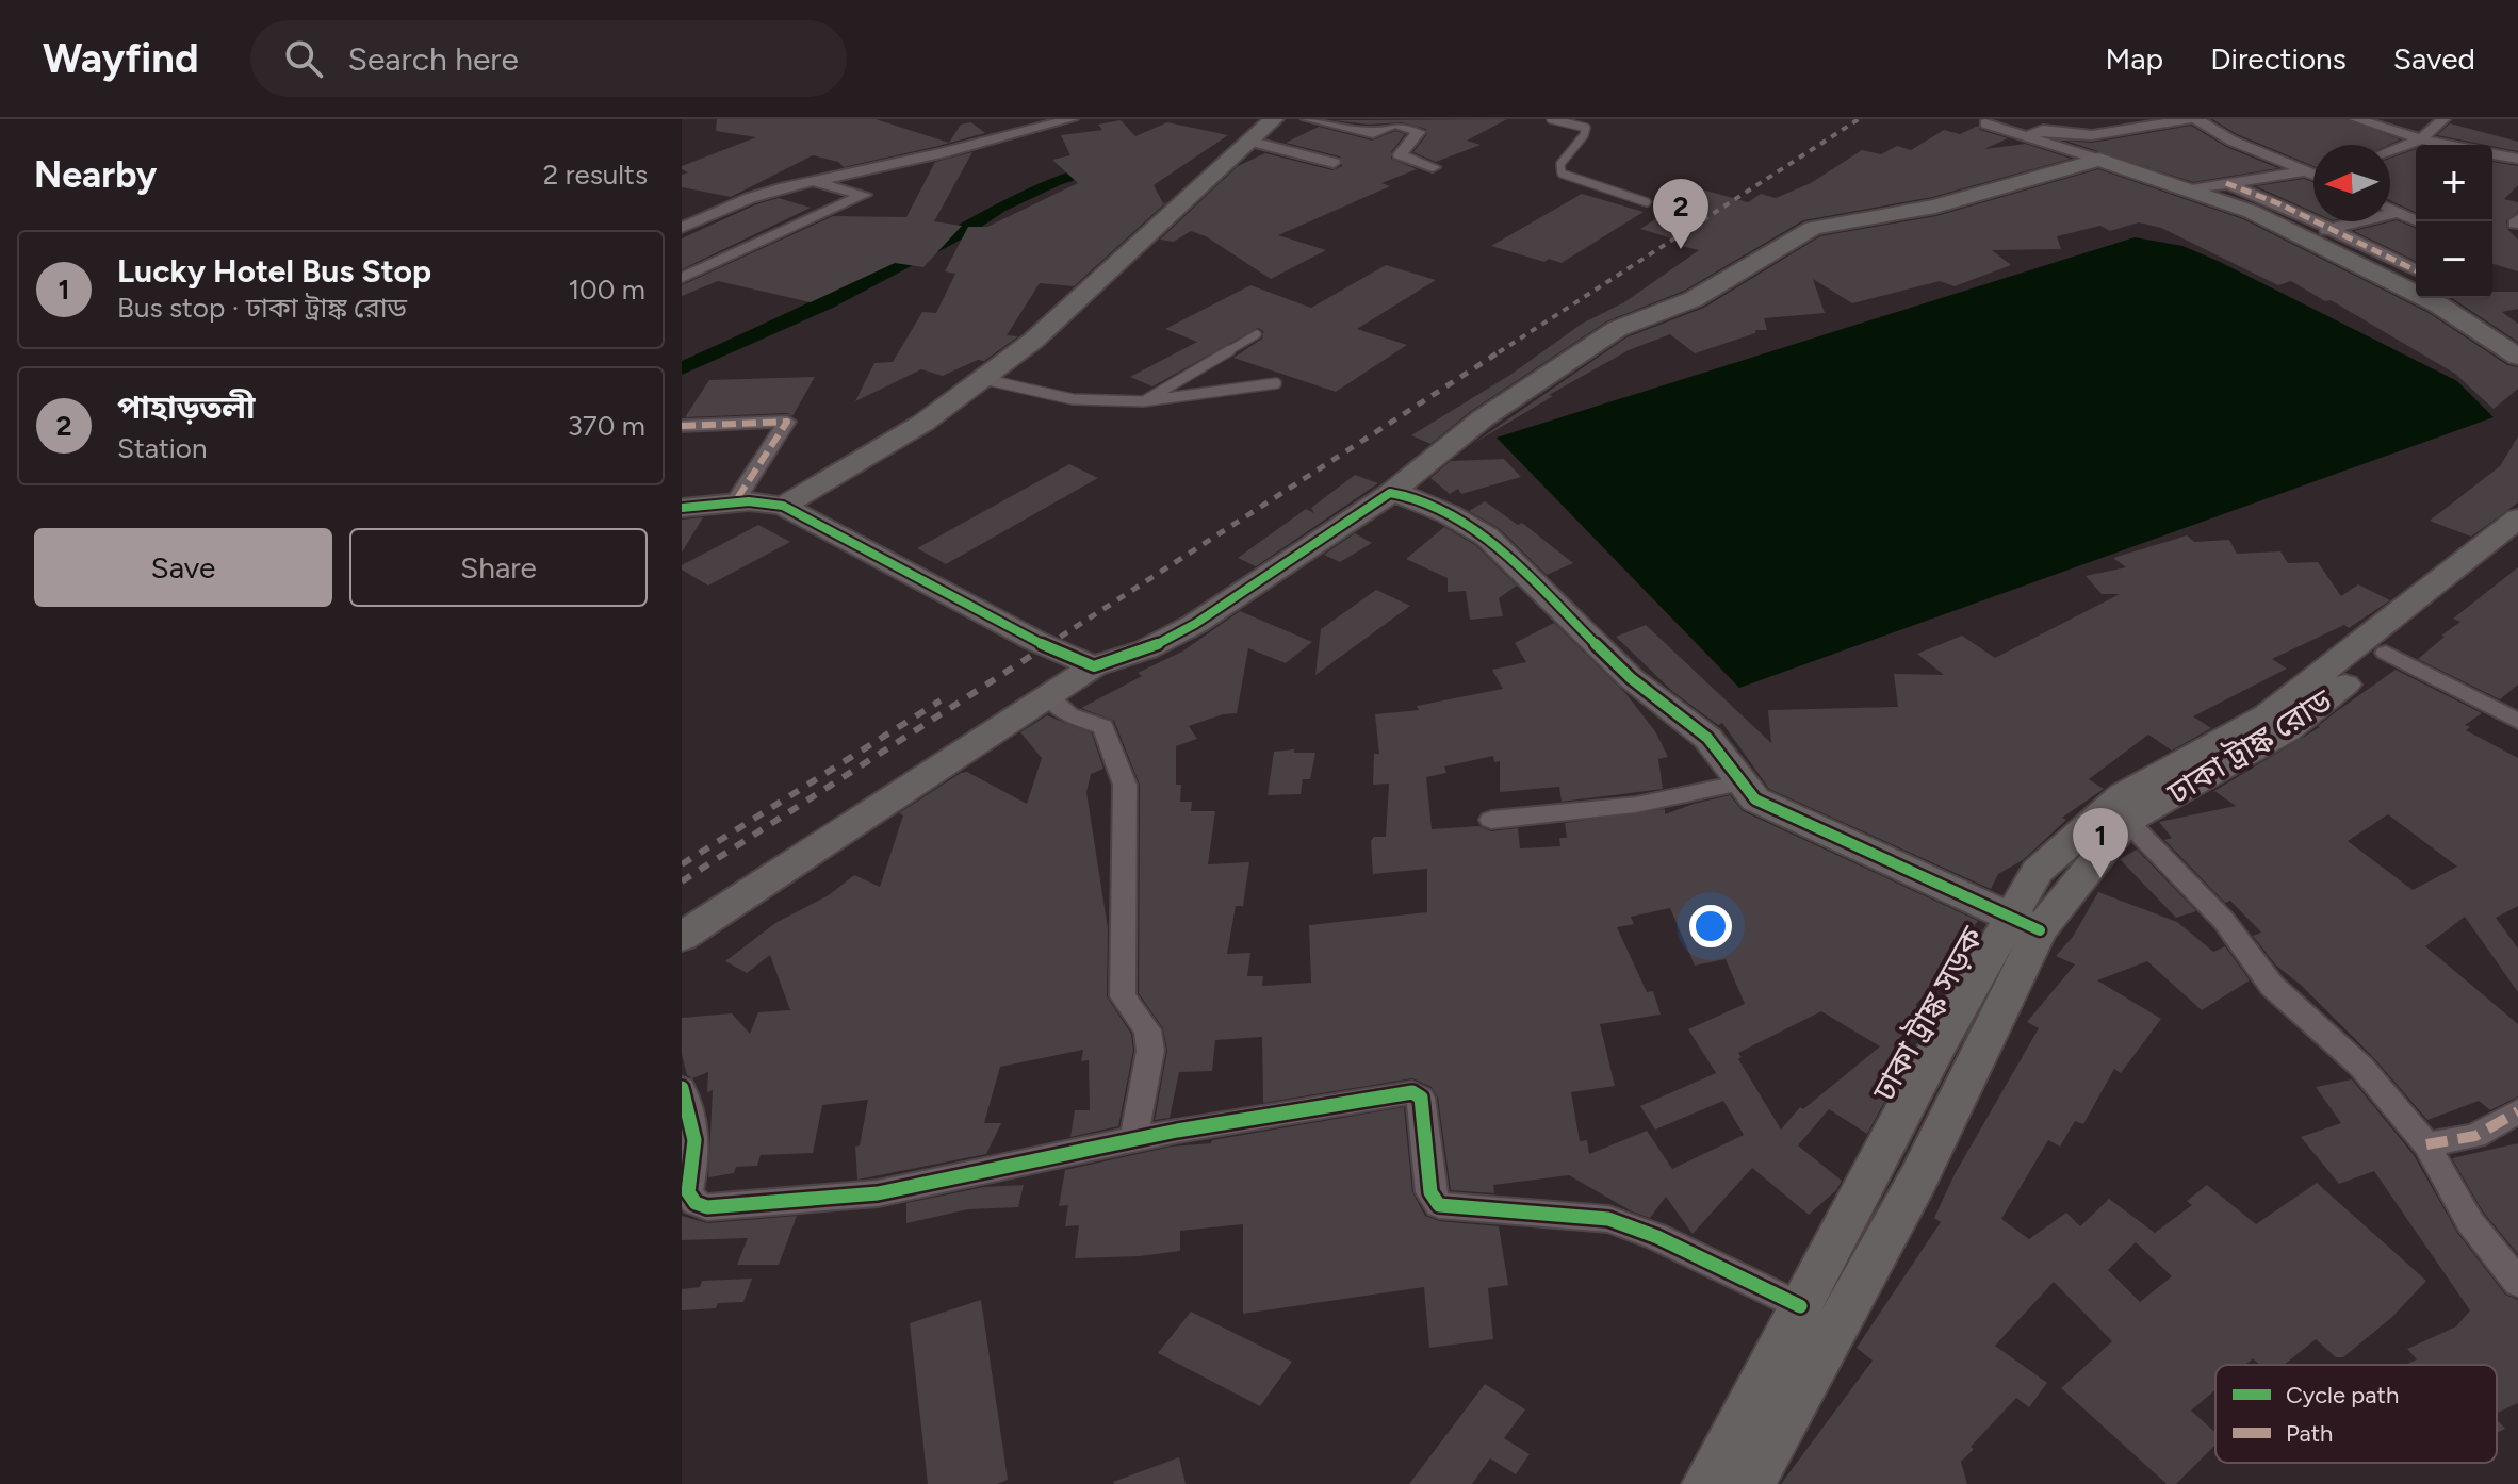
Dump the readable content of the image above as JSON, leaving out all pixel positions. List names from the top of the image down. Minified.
{"streets":{"street":["ঢাকা ট্রাঙ্ক রোড","ঢাকা ট্রাঙ্ক সড়ক"]},"crossings":[["ঢাকা ট্রাঙ্ক রোড","ঢাকা ট্রাঙ্ক সড়ক"]],"legend":["Cycle path","Path"],"north":"left","page":{"header":"Wayfind","search":"Search here","nav":["Map","Directions","Saved"],"heading":["Nearby","2 results"],"map_buttons":["+","−"],"pins":["2","1"],"list":[{"mark":"1","name":"Lucky Hotel Bus Stop","note":"Bus stop · ঢাকা ট্রাঙ্ক রোড","value":"100 m"},{"mark":"2","name":"পাহাড়তলী","note":"Station","value":"370 m"}],"buttons":["Save","Share"]}}
